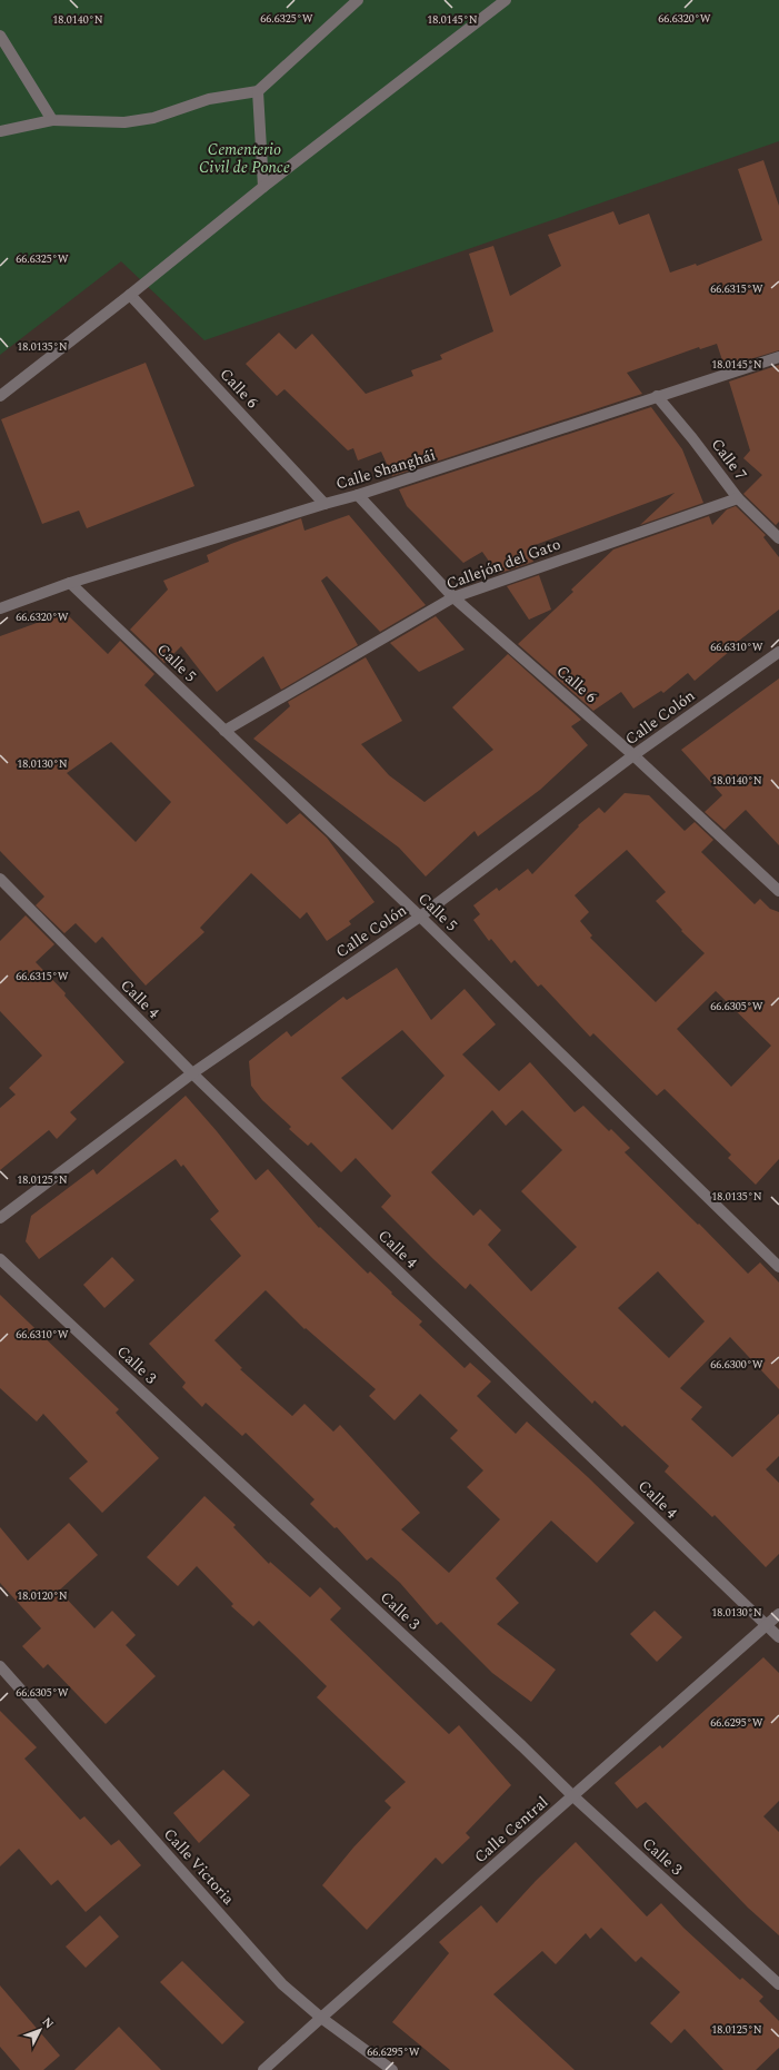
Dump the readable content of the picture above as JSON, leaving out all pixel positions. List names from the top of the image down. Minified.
{"streets":{"street":["Calle 6","Calle 7","Calle Shanghái","Callejón del Gato","Calle 5","Calle Colón","Calle 4","Calle 3","Calle Central","Calle Victoria"]},"crossings":[["Calle 6","Calle Shanghái"],["Calle 6","Callejón del Gato"],["Calle 6","Calle Colón"],["Calle 7","Calle Shanghái"],["Calle 7","Callejón del Gato"],["Calle Shanghái","Calle 5"],["Callejón del Gato","Calle 5"],["Calle 5","Calle Colón"],["Calle Colón","Calle 4"],["Calle 4","Calle Central"],["Calle 3","Calle Central"],["Calle Central","Calle Victoria"]],"parks":["Cementerio Civil de Ponce"],"north":"top right","coordinates":["66.6325°W","66.6320°W","18.0140°N","18.0145°N","66.6315°W","18.0135°N","66.6310°W","18.0130°N","66.6305°W","18.0125°N","66.6300°W","18.0120°N","66.6295°W"]}
